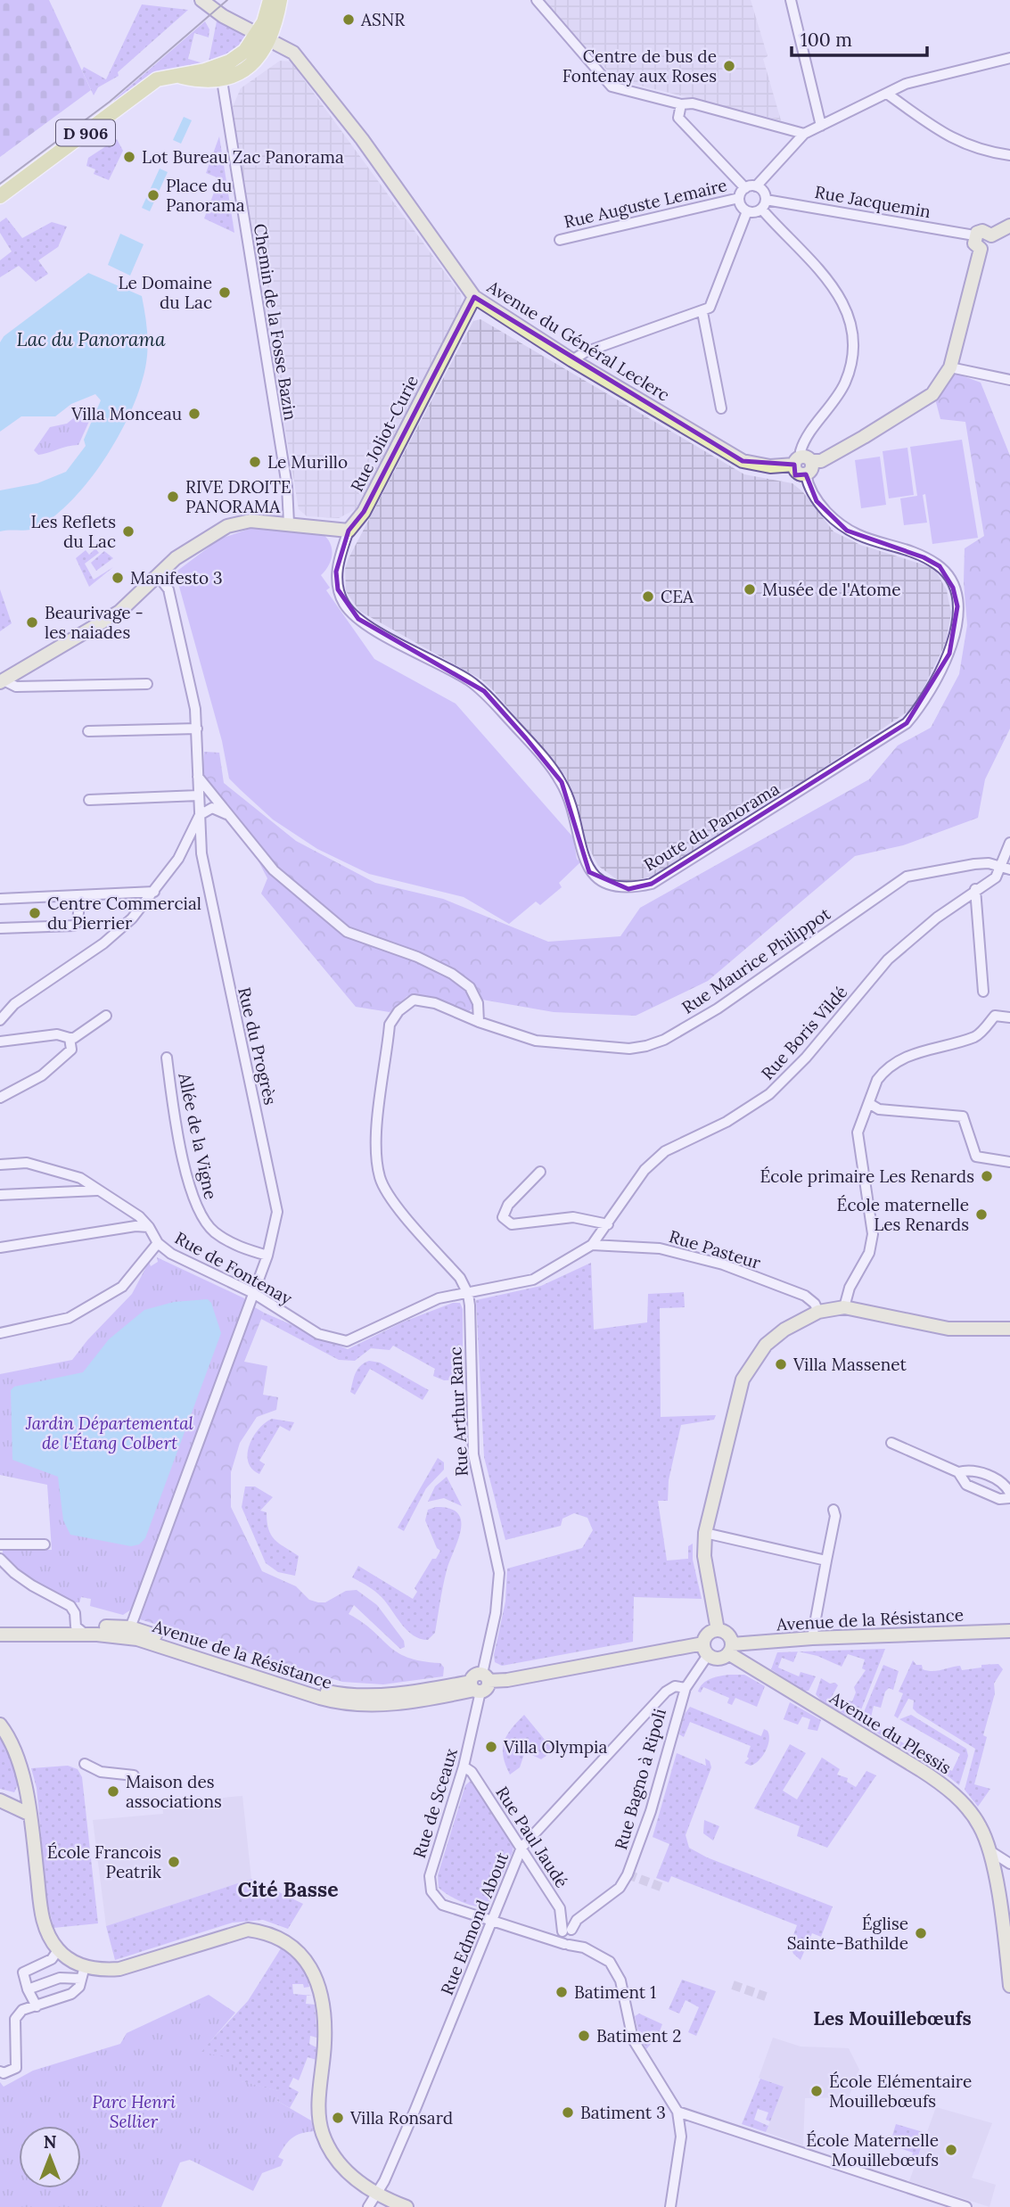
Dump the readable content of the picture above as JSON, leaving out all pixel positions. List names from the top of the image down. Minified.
{"streets":{"main road":["D 906"],"street":["Rue Jacquemin","Rue Auguste Lemaire","Chemin de la Fosse Bazin","Avenue du Général Leclerc","Rue Joliot-Curie","Route du Panorama","Rue Maurice Philippot","Rue Boris Vildé","Rue du Progrès","Allée de la Vigne","Rue Pasteur","Rue de Fontenay","Rue Arthur Ranc","Avenue de la Résistance","Avenue du Plessis","Rue Bagno à Ripoli","Rue de Sceaux","Rue Paul Jaudé","Rue Edmond About"]},"crossings":[["D 906","Chemin de la Fosse Bazin"],["D 906","Avenue du Général Leclerc"],["Rue Jacquemin","Rue Auguste Lemaire"],["Rue Jacquemin","Avenue du Général Leclerc"],["Avenue du Général Leclerc","Rue Joliot-Curie"],["Rue Joliot-Curie","Route du Panorama"],["Rue Maurice Philippot","Rue Boris Vildé"],["Rue Maurice Philippot","Rue de Fontenay"],["Rue Maurice Philippot","Rue Arthur Ranc"],["Rue Boris Vildé","Rue Pasteur"],["Rue Boris Vildé","Rue de Fontenay"],["Rue du Progrès","Allée de la Vigne"],["Rue du Progrès","Rue de Fontenay"],["Rue du Progrès","Avenue de la Résistance"],["Rue Pasteur","Rue de Fontenay"],["Rue de Fontenay","Rue Arthur Ranc"],["Avenue de la Résistance","Avenue du Plessis"],["Avenue de la Résistance","Rue de Sceaux"],["Rue Bagno à Ripoli","Rue Paul Jaudé"],["Rue Bagno à Ripoli","Rue Edmond About"],["Rue de Sceaux","Rue Paul Jaudé"],["Rue de Sceaux","Rue Edmond About"],["Rue Paul Jaudé","Rue Edmond About"]],"districts":["Cité Basse","Les Mouillebœufs"],"water":["Lac du Panorama"],"parks":["Jardin Départemental de l'Étang Colbert","Parc Henri Sellier"],"places":["ASNR","Centre de bus de Fontenay aux Roses","Lot Bureau Zac Panorama","Place du Panorama","Le Domaine du Lac","Villa Monceau","Le Murillo","RIVE DROITE PANORAMA","Les Reflets du Lac","Manifesto 3","Musée de l'Atome","CEA","Beaurivage - les naiades","Centre Commercial du Pierrier","École primaire Les Renards","École maternelle Les Renards","Villa Massenet","Villa Olympia","Maison des associations","École Francois Peatrik","Église Sainte-Bathilde","Batiment 1","Batiment 2","École Elémentaire Mouillebœufs","Batiment 3","Villa Ronsard","École Maternelle Mouillebœufs"],"scale_bar":"100 m","north":"top"}
